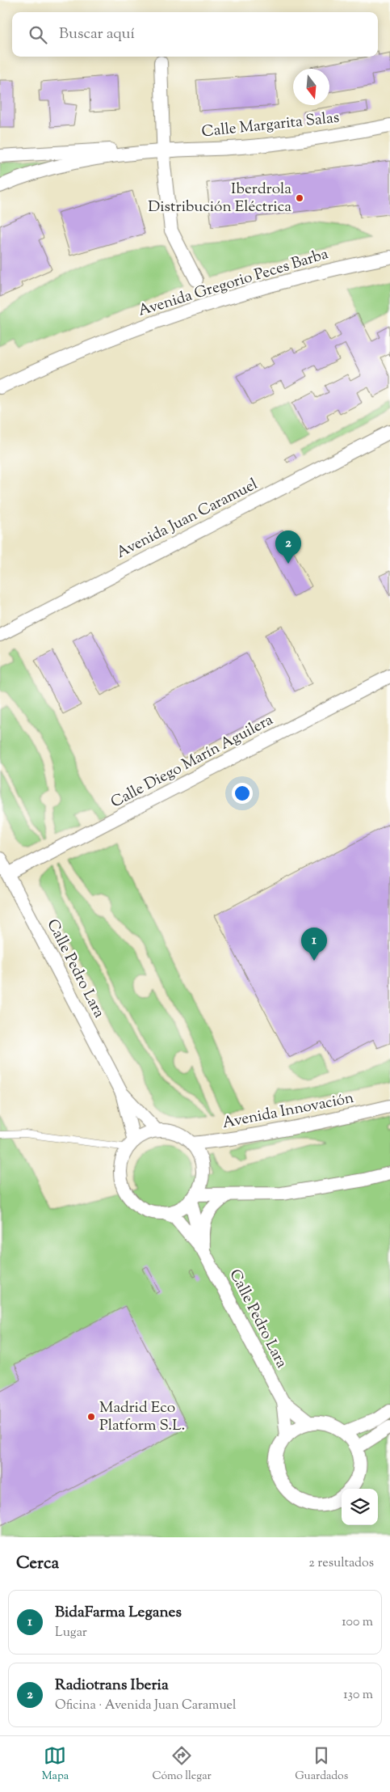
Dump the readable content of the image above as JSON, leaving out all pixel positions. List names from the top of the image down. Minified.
{"streets":{"street":["Calle Margarita Salas","Avenida Gregorio Peces Barba","Avenida Juan Caramuel","Calle Diego Marín Aguilera","Calle Pedro Lara","Avenida Innovación"]},"crossings":[["Calle Diego Marín Aguilera","Calle Pedro Lara"],["Calle Pedro Lara","Avenida Innovación"]],"places":["Iberdrola Distribución Eléctrica","Madrid Eco Platform S.L."],"north":"bottom","page":{"search":"Buscar aquí","pins":["2","1"],"heading":["Cerca","2 resultados"],"list":[{"mark":"1","name":"BidaFarma Leganes","note":"Lugar","value":"100 m"},{"mark":"2","name":"Radiotrans Iberia","note":"Oficina · Avenida Juan Caramuel","value":"130 m"}],"nav":["Mapa","Cómo llegar","Guardados"]}}
